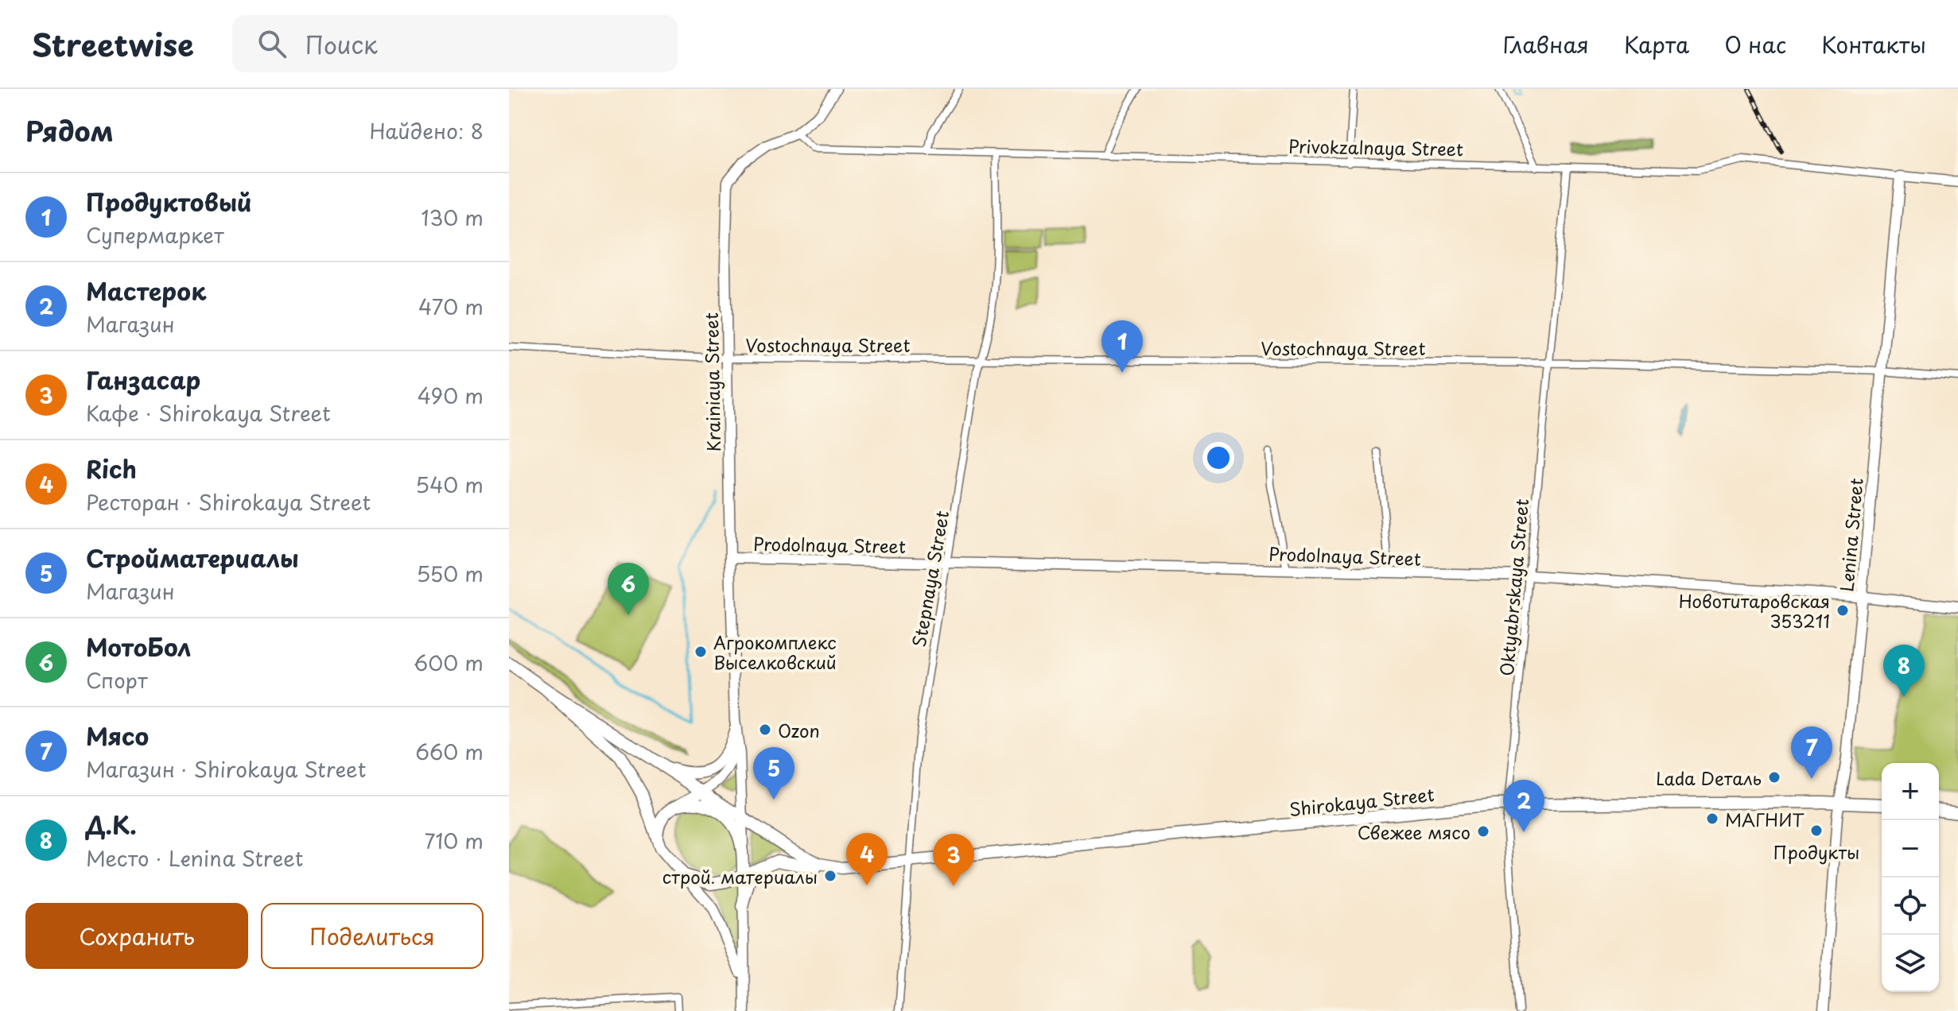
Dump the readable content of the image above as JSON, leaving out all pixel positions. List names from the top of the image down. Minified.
{"streets":{"main road":["Shirokaya Street"],"street":["Privokzalnaya Street","Vostochnaya Street","Krainiaya Street","Lenina Street","Prodolnaya Street","Stepnaya Street","Oktyabrskaya Street"]},"crossings":[["Privokzalnaya Street","Krainiaya Street"],["Privokzalnaya Street","Lenina Street"],["Privokzalnaya Street","Stepnaya Street"],["Privokzalnaya Street","Oktyabrskaya Street"],["Vostochnaya Street","Krainiaya Street"],["Vostochnaya Street","Lenina Street"],["Vostochnaya Street","Stepnaya Street"],["Vostochnaya Street","Oktyabrskaya Street"],["Krainiaya Street","Prodolnaya Street"],["Lenina Street","Prodolnaya Street"],["Lenina Street","Shirokaya Street"],["Prodolnaya Street","Stepnaya Street"],["Prodolnaya Street","Oktyabrskaya Street"],["Stepnaya Street","Shirokaya Street"],["Oktyabrskaya Street","Shirokaya Street"]],"places":["Новотитаровская 353211","Агрокомплекс Выселковский","Ozon","Lada Dеталь","МАГНИТ","Продукты","Свежее мясо","строй. материалы"],"page":{"header":"Streetwise","search":"Поиск","nav":["Главная","Карта","О нас","Контакты"],"heading":["Рядом","Найдено: 8"],"list":[{"mark":"1","name":"Продуктовый","note":"Супермаркет","value":"130 m"},{"mark":"2","name":"Мастерок","note":"Магазин","value":"470 m"},{"mark":"3","name":"Ганзасар","note":"Кафе · Shirokaya Street","value":"490 m"},{"mark":"4","name":"Rich","note":"Ресторан · Shirokaya Street","value":"540 m"},{"mark":"5","name":"Стройматериалы","note":"Магазин","value":"550 m"},{"mark":"6","name":"МотоБол","note":"Спорт","value":"600 m"},{"mark":"7","name":"Мясо","note":"Магазин · Shirokaya Street","value":"660 m"},{"mark":"8","name":"Д.К.","note":"Место · Lenina Street","value":"710 m"}],"pins":["1","6","8","7","5","2","4","3"],"map_buttons":["+","−"],"buttons":["Сохранить","Поделиться"]}}
